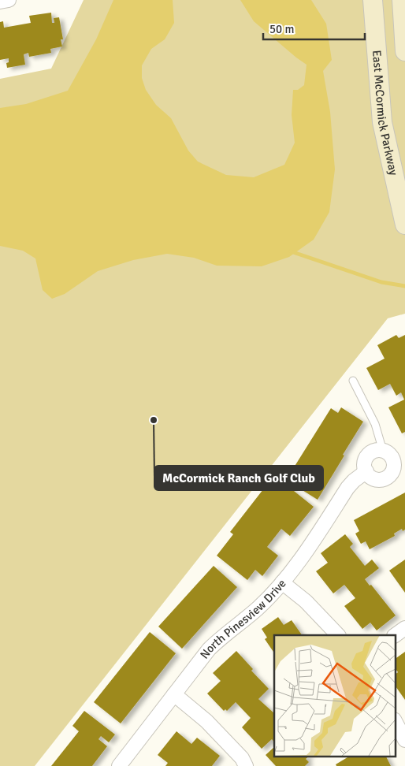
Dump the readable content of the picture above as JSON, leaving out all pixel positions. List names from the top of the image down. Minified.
{"streets":{"main road":["East McCormick Parkway"],"street":["North Pinesview Drive"]},"places":["McCormick Ranch Golf Club"],"scale_bar":"50 m"}
